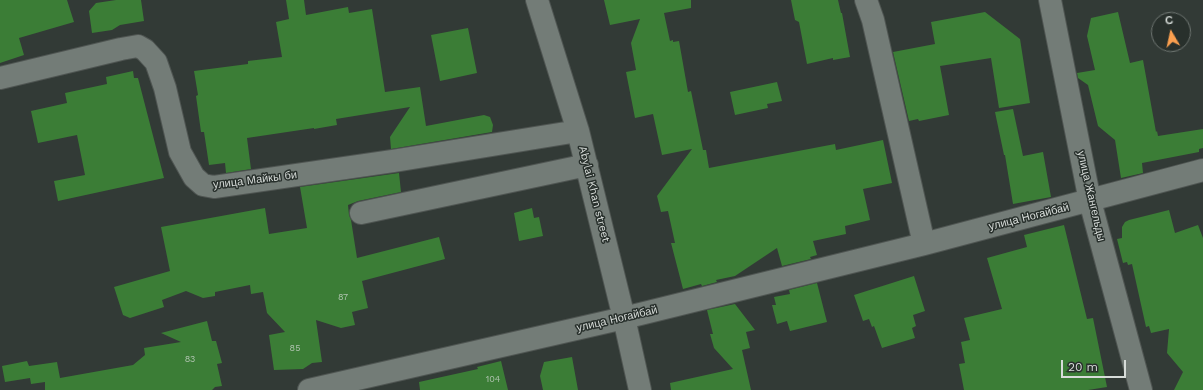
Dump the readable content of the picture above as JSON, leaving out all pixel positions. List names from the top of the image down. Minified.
{"streets":{"street":["улица Майкы би","Abylai Khan street","улица Жангельды","улица Ногайбай"]},"crossings":[["улица Майкы би","Abylai Khan street"],["Abylai Khan street","улица Ногайбай"],["улица Жангельды","улица Ногайбай"]],"house_numbers":["87","85","83","104"],"scale_bar":"20 m","north":"top"}
